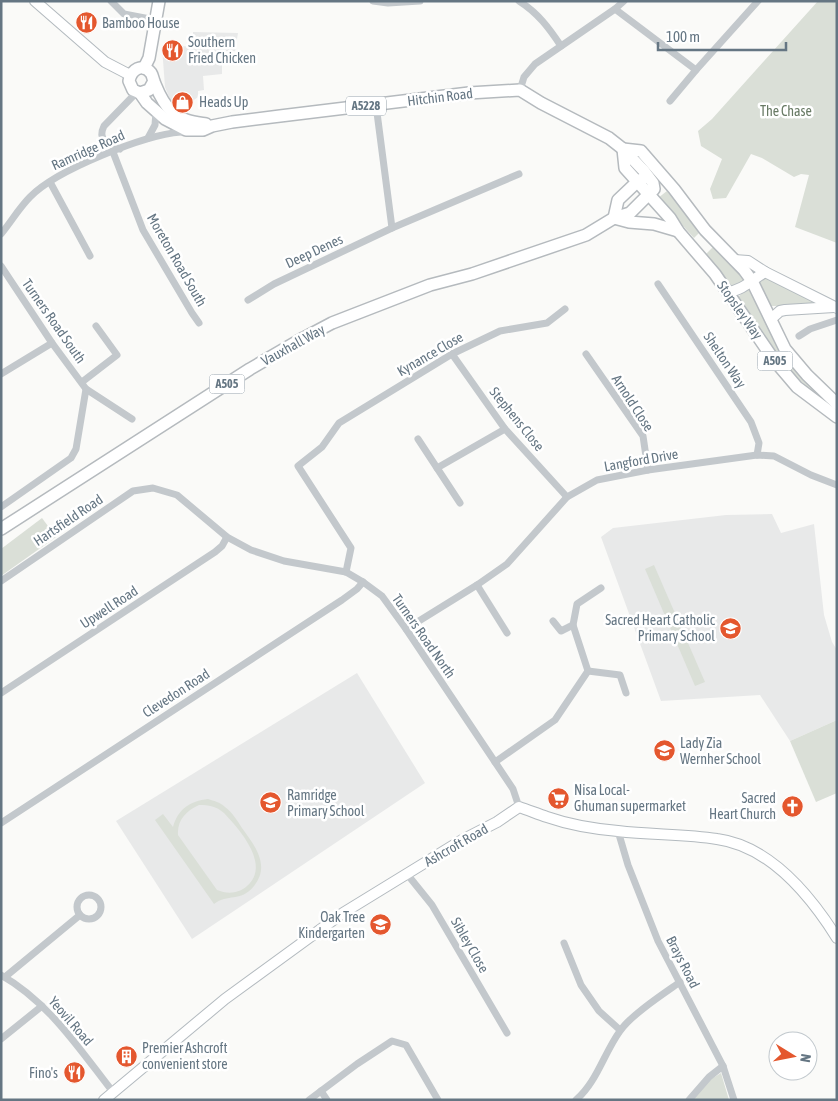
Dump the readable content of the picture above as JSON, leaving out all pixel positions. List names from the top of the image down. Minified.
{"streets":{"main road":["Hitchin Road","A5228","Stopsley Way","Vauxhall Way","A505"],"street":["Ramridge Road","Deep Denes","Moreton Road South","Turners Road South","Kynance Close","Shelton Way","Arnold Close","Stephens Close","Langford Drive","Hartsfield Road","Upwell Road","Turners Road North","Clevedon Road","Ashcroft Road","Sibley Close","Brays Road","Yeovil Road"]},"crossings":[["Hitchin Road","Ramridge Road"],["Ramridge Road","Moreton Road South"],["Stopsley Way","Vauxhall Way"],["Kynance Close","Stephens Close"],["Kynance Close","Turners Road North"],["Shelton Way","Langford Drive"],["Arnold Close","Langford Drive"],["Stephens Close","Langford Drive"],["Langford Drive","Turners Road North"],["Hartsfield Road","Turners Road North"],["Upwell Road","Turners Road North"],["Turners Road North","Clevedon Road"],["Turners Road North","Ashcroft Road"],["Ashcroft Road","Sibley Close"],["Ashcroft Road","Yeovil Road"]],"parks":["The Chase"],"places":{"restaurant":["Bamboo House","Southern Fried Chicken","Fino's"],"shop":["Heads Up"],"school or university":["Sacred Heart Catholic Primary School","Lady Zia Wernher School","Ramridge Primary School","Oak Tree Kindergarten"],"supermarket":["Nisa Local- Ghuman supermarket"],"church":["Sacred Heart Church"],"building":["Premier Ashcroft convenient store"]},"scale_bar":"100 m","north":"right"}
